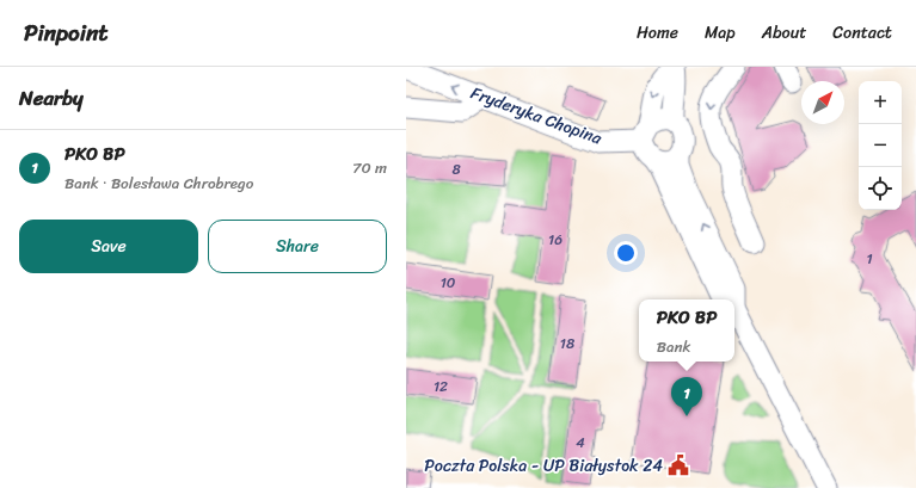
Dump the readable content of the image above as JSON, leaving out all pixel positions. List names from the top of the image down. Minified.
{"streets":{"street":["Fryderyka Chopina"]},"places":{"public building":["Poczta Polska - UP Białystok 24"]},"house_numbers":["8","16","1","10","18","12","4"],"north":"top right","page":{"header":"Pinpoint","nav":["Home","Map","About","Contact"],"heading":"Nearby","map_buttons":["+","−"],"list":[{"mark":"1","name":"PKO BP","note":"Bank · Bolesława Chrobrego","value":"70 m"}],"buttons":["Save","Share"],"popup":["PKO BP","Bank"],"pins":"1"}}
